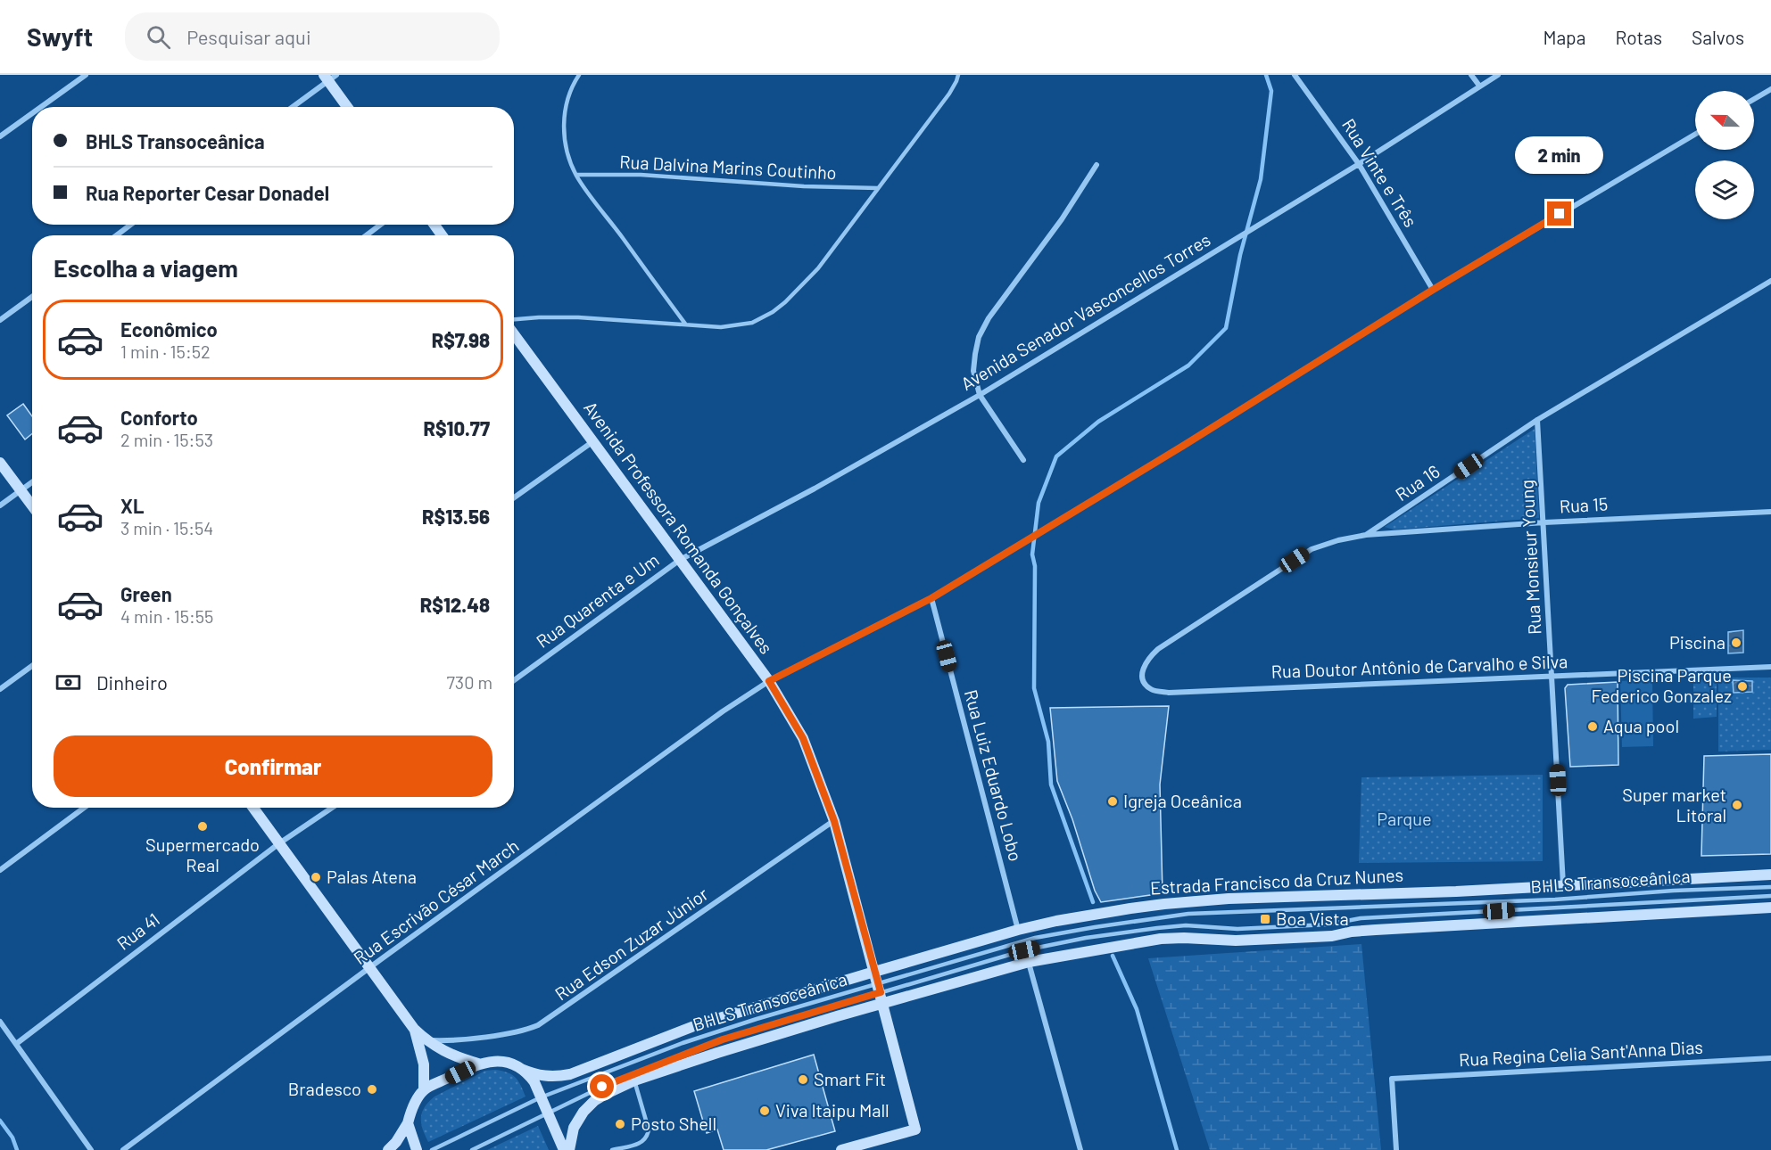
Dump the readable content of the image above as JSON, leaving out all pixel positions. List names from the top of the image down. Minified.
{"streets":{"main road":["Avenida Professora Romanda Gonçalves","Estrada Francisco da Cruz Nunes"],"street":["Rua Vinte e Três","Avenida Senador Vasconcellos Torres","Rua 16","Rua 15","Rua Monsieur Young","Rua Quarenta e Um","Rua Doutor Antônio de Carvalho e Silva","Rua Luiz Eduardo Lobo","Rua Escrivão César March","Rua 41","Rua Edson Zuzar Júnior","Rua Regina Celia Sant'Anna Dias"],"lane":["Rua Dalvina Marins Coutinho","BHLS Transoceânica"]},"crossings":[["Rua Vinte e Três","Avenida Senador Vasconcellos Torres"],["Rua Vinte e Três","Rua Escrivão César March"],["Avenida Senador Vasconcellos Torres","Avenida Professora Romanda Gonçalves"],["Avenida Senador Vasconcellos Torres","Rua Quarenta e Um"],["Rua 16","Rua 15"],["Rua 16","Rua Monsieur Young"],["Rua 16","Rua Doutor Antônio de Carvalho e Silva"],["Rua 15","Rua Monsieur Young"],["Avenida Professora Romanda Gonçalves","Rua Quarenta e Um"],["Avenida Professora Romanda Gonçalves","Estrada Francisco da Cruz Nunes"],["Avenida Professora Romanda Gonçalves","BHLS Transoceânica"],["Avenida Professora Romanda Gonçalves","Rua Escrivão César March"],["Avenida Professora Romanda Gonçalves","Rua Edson Zuzar Júnior"],["Rua Monsieur Young","Rua Doutor Antônio de Carvalho e Silva"],["Rua Monsieur Young","Estrada Francisco da Cruz Nunes"],["Rua Luiz Eduardo Lobo","Estrada Francisco da Cruz Nunes"],["Rua Luiz Eduardo Lobo","Rua Escrivão César March"],["Estrada Francisco da Cruz Nunes","BHLS Transoceânica"]],"parks":["Parque"],"places":{"other":["Piscina","Piscina Parque Federico Gonzalez","Aqua pool","Igreja Oceânica","Super market Litoral","Supermercado Real","Palas Atena","Smart Fit","Bradesco","Viva Itaipu Mall","Posto Shell"],"transit":["Boa Vista"]},"north":"left","page":{"header":"Swyft","search":"Pesquisar aqui","nav":["Mapa","Rotas","Salvos"],"banner":["BHLS Transoceânica","Rua Reporter Cesar Donadel"],"bubble":"2 min","heading":"Escolha a viagem","list":[{"name":"Econômico","note":"1 min · 15:52","value":"R$7.98"},{"name":"Conforto","note":"2 min · 15:53","value":"R$10.77"},{"name":"XL","note":"3 min · 15:54","value":"R$13.56"},{"name":"Green","note":"4 min · 15:55","value":"R$12.48"}],"pay":["Dinheiro","730 m"],"buttons":"Confirmar"}}
